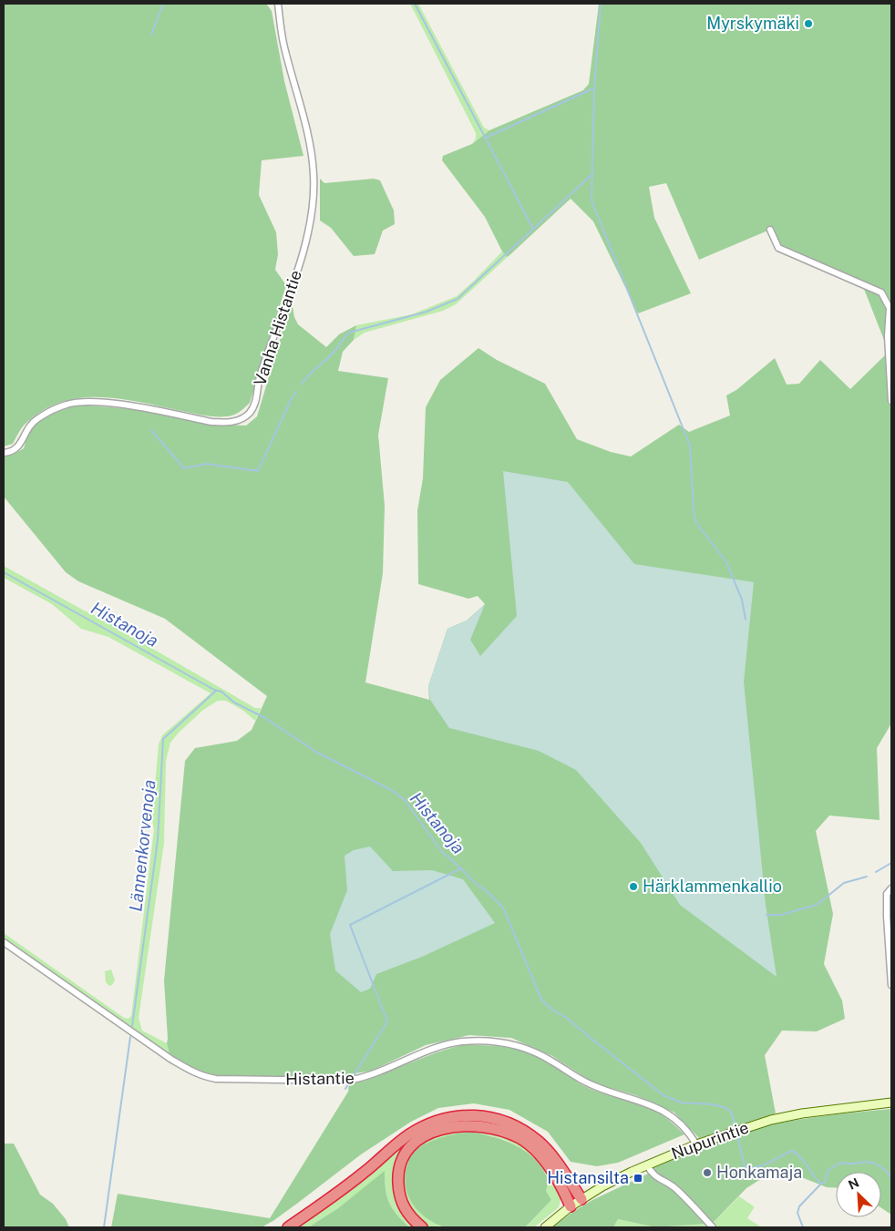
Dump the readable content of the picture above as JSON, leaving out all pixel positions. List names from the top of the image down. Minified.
{"streets":{"main road":["Nupurintie"],"street":["Vanha Histantie","Histantie"]},"crossings":[["Histantie","Nupurintie"]],"water":["Histanoja","Lännenkorvenoja"],"places":{"other":["Myrskymäki","Härklammenkallio","Honkamaja"],"transit":["Histansilta"]},"north":"top left"}
